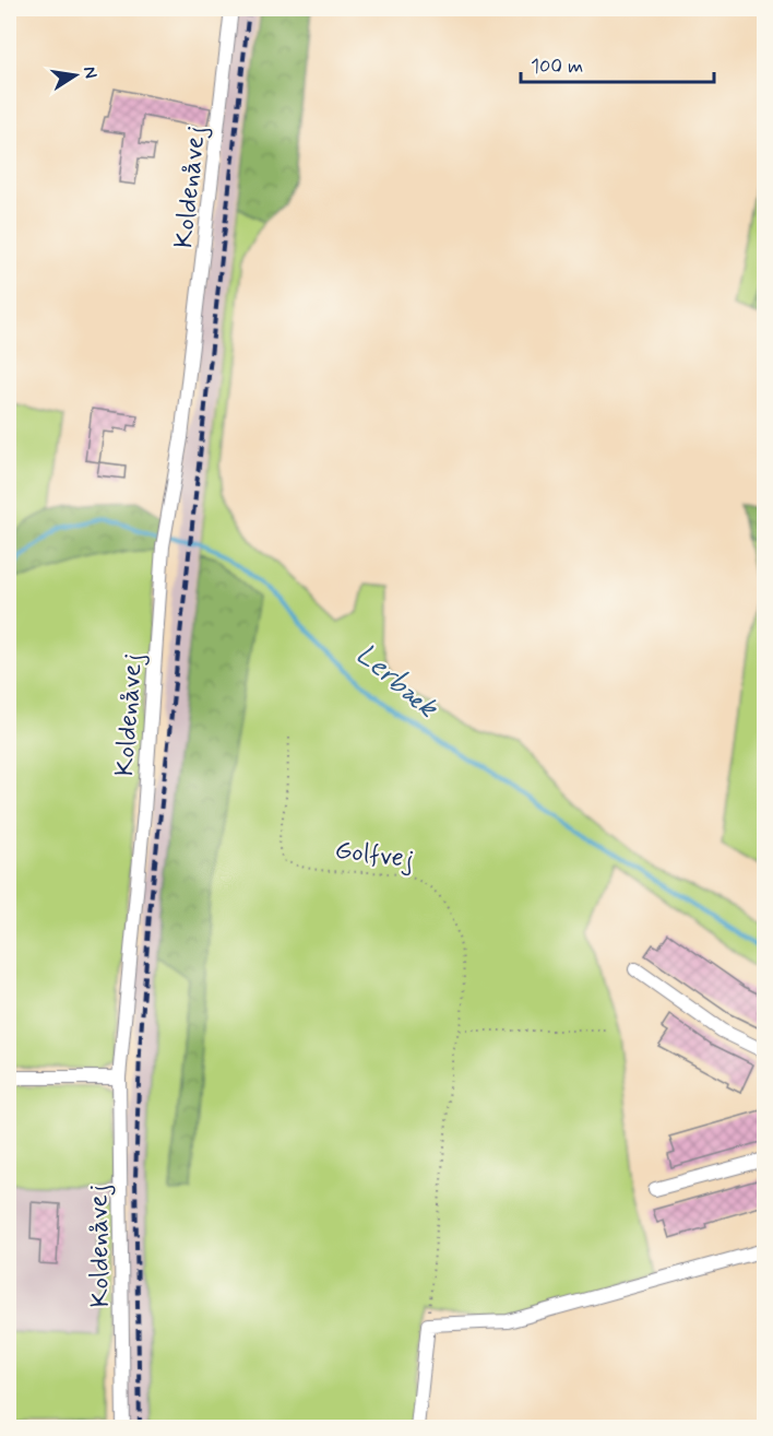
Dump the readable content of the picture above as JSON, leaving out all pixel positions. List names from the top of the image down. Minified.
{"streets":{"street":["Koldenåvej"],"path":["Golfvej"]},"water":["Lerbæk"],"scale_bar":"100 m","north":"right"}
